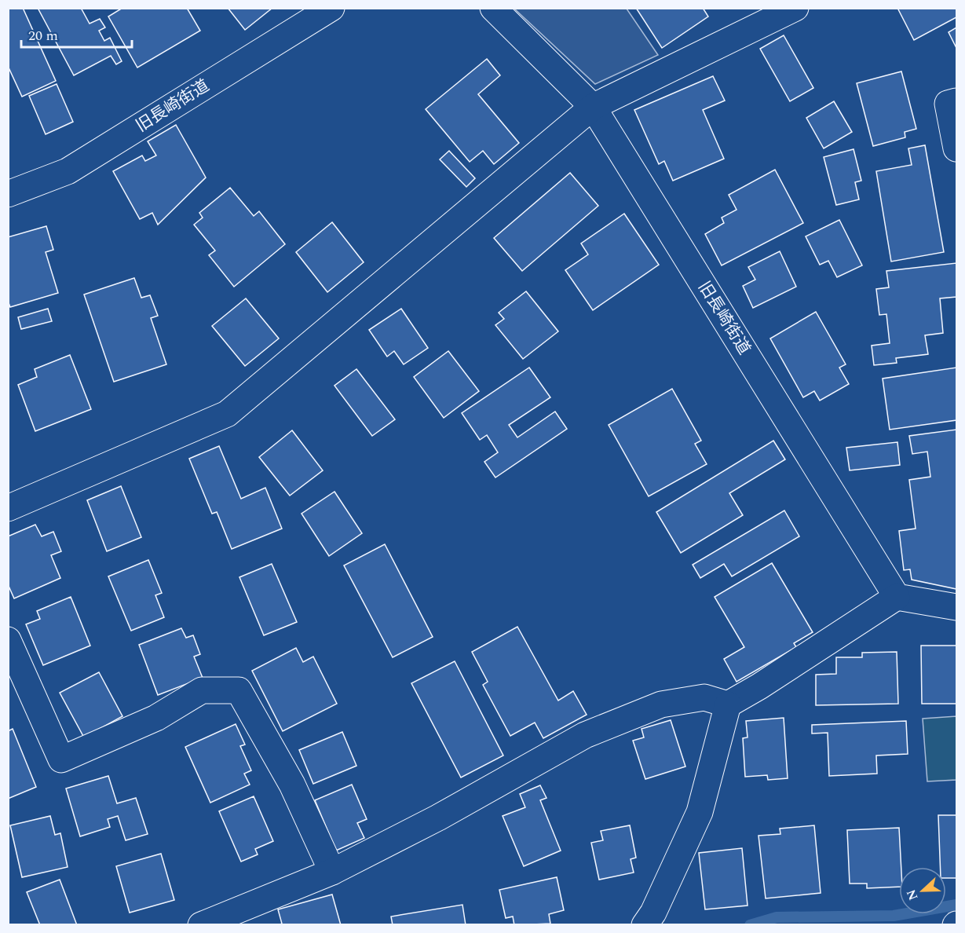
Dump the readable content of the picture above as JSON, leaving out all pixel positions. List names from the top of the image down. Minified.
{"streets":{"street":["旧長崎街道"]},"scale_bar":"20 m","north":"left"}
